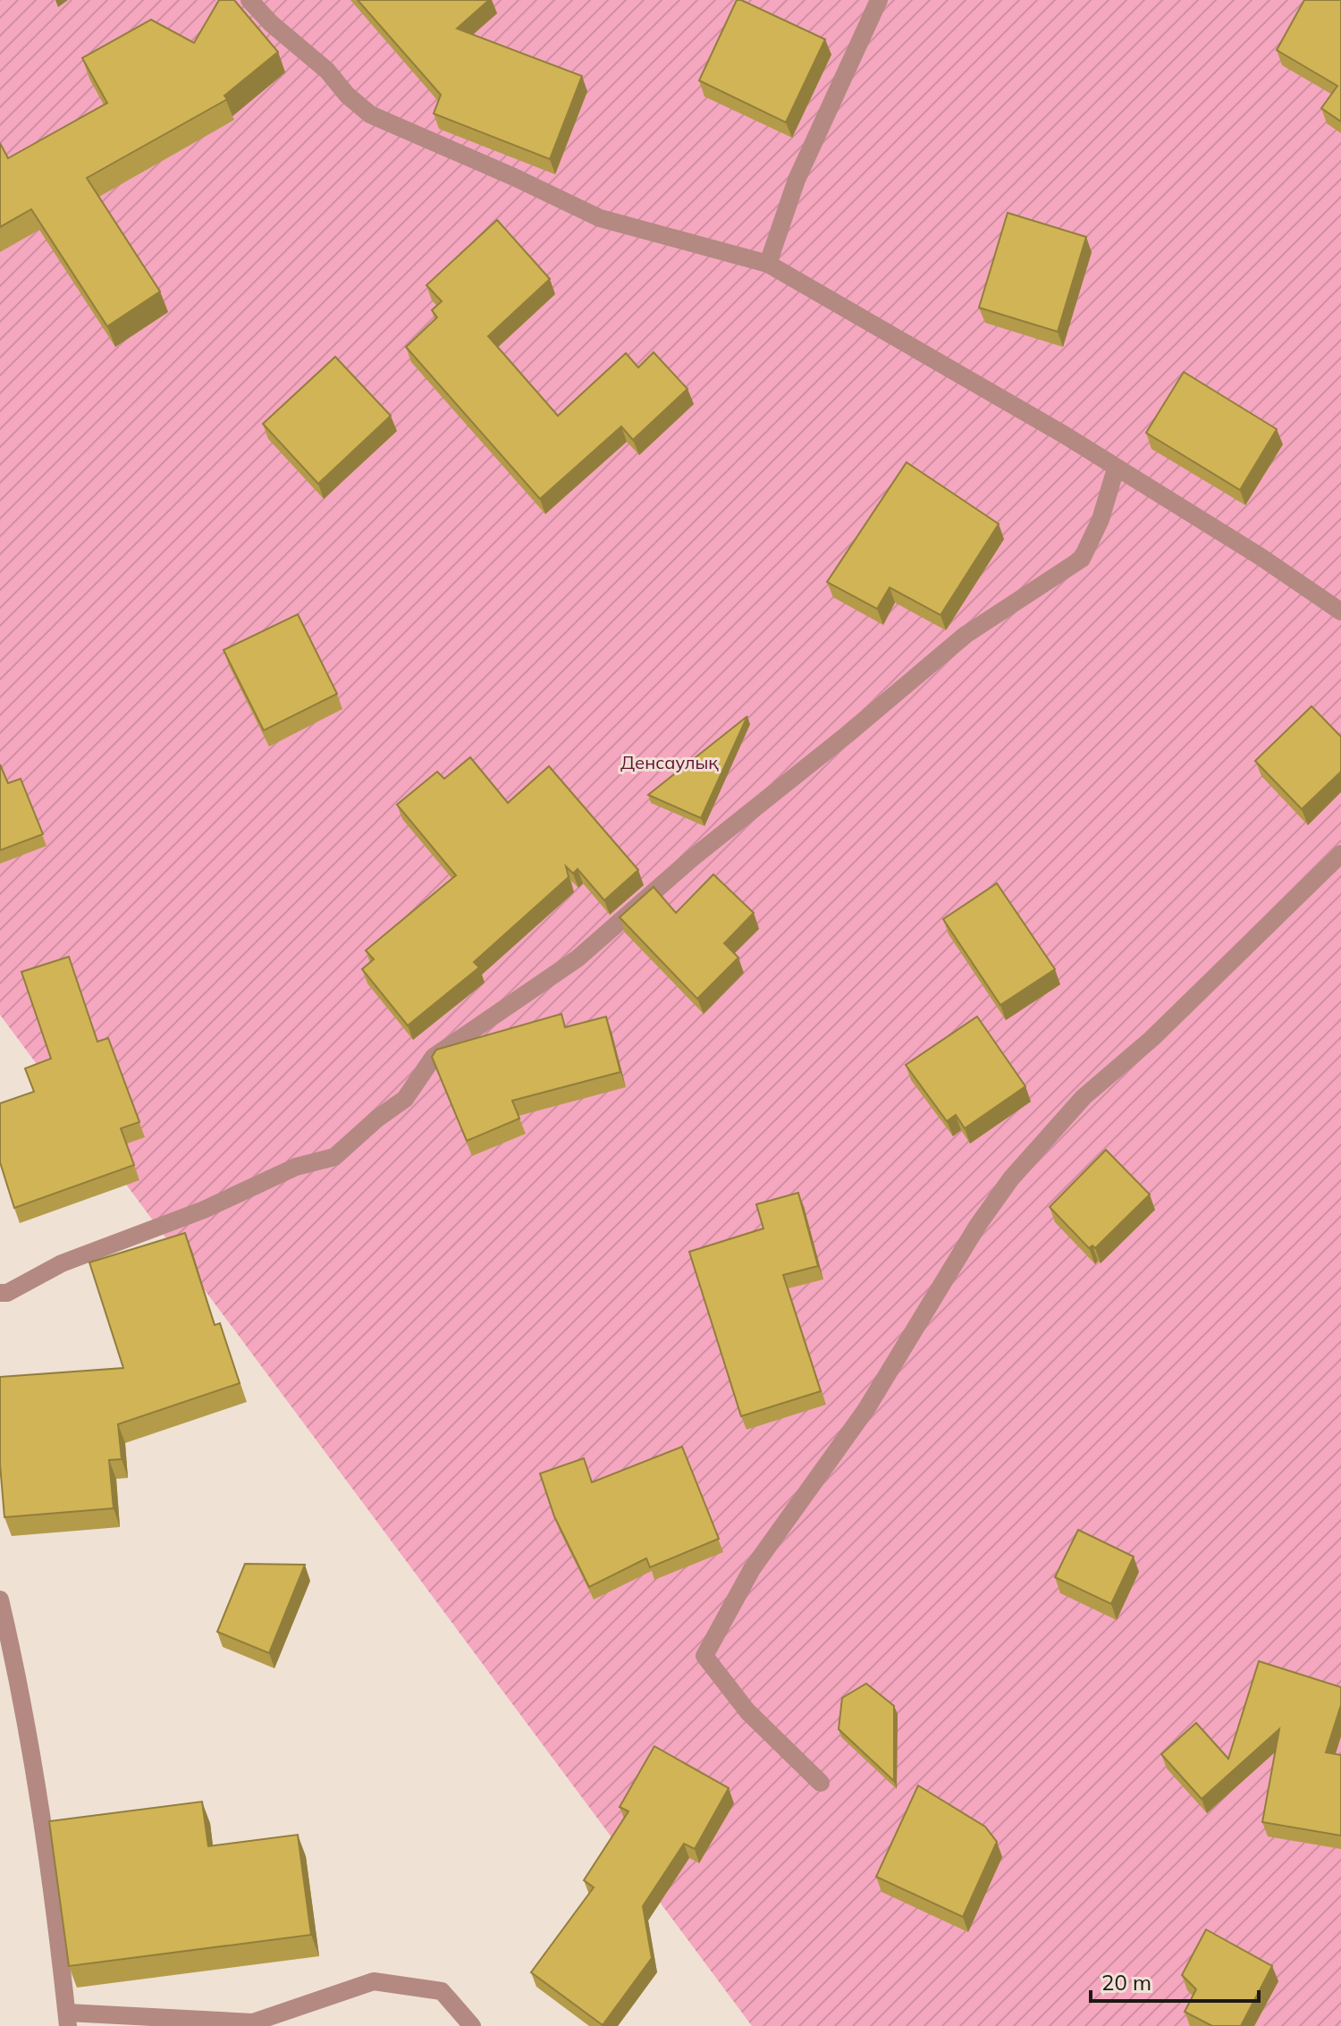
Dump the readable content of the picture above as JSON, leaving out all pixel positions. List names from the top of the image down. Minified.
{"parks":["Денсаулық"],"scale_bar":"20 m"}
